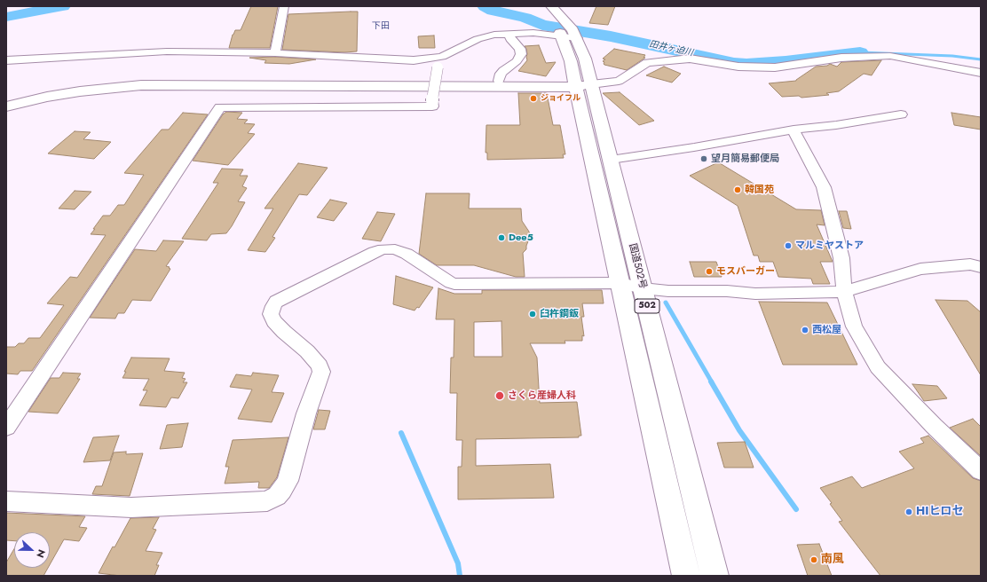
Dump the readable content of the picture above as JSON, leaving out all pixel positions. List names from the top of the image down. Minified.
{"streets":{"highway":["国道502号","502"]},"districts":["下田"],"water":["田井ヶ迫川"],"places":["ジョイフル","望月簡易郵便局","韓国苑","Dee5","マルミヤストア","モスバーガー","臼杵鋼鈑","西松屋","さくら産婦人科","HIヒロセ","南風"],"north":"right"}
